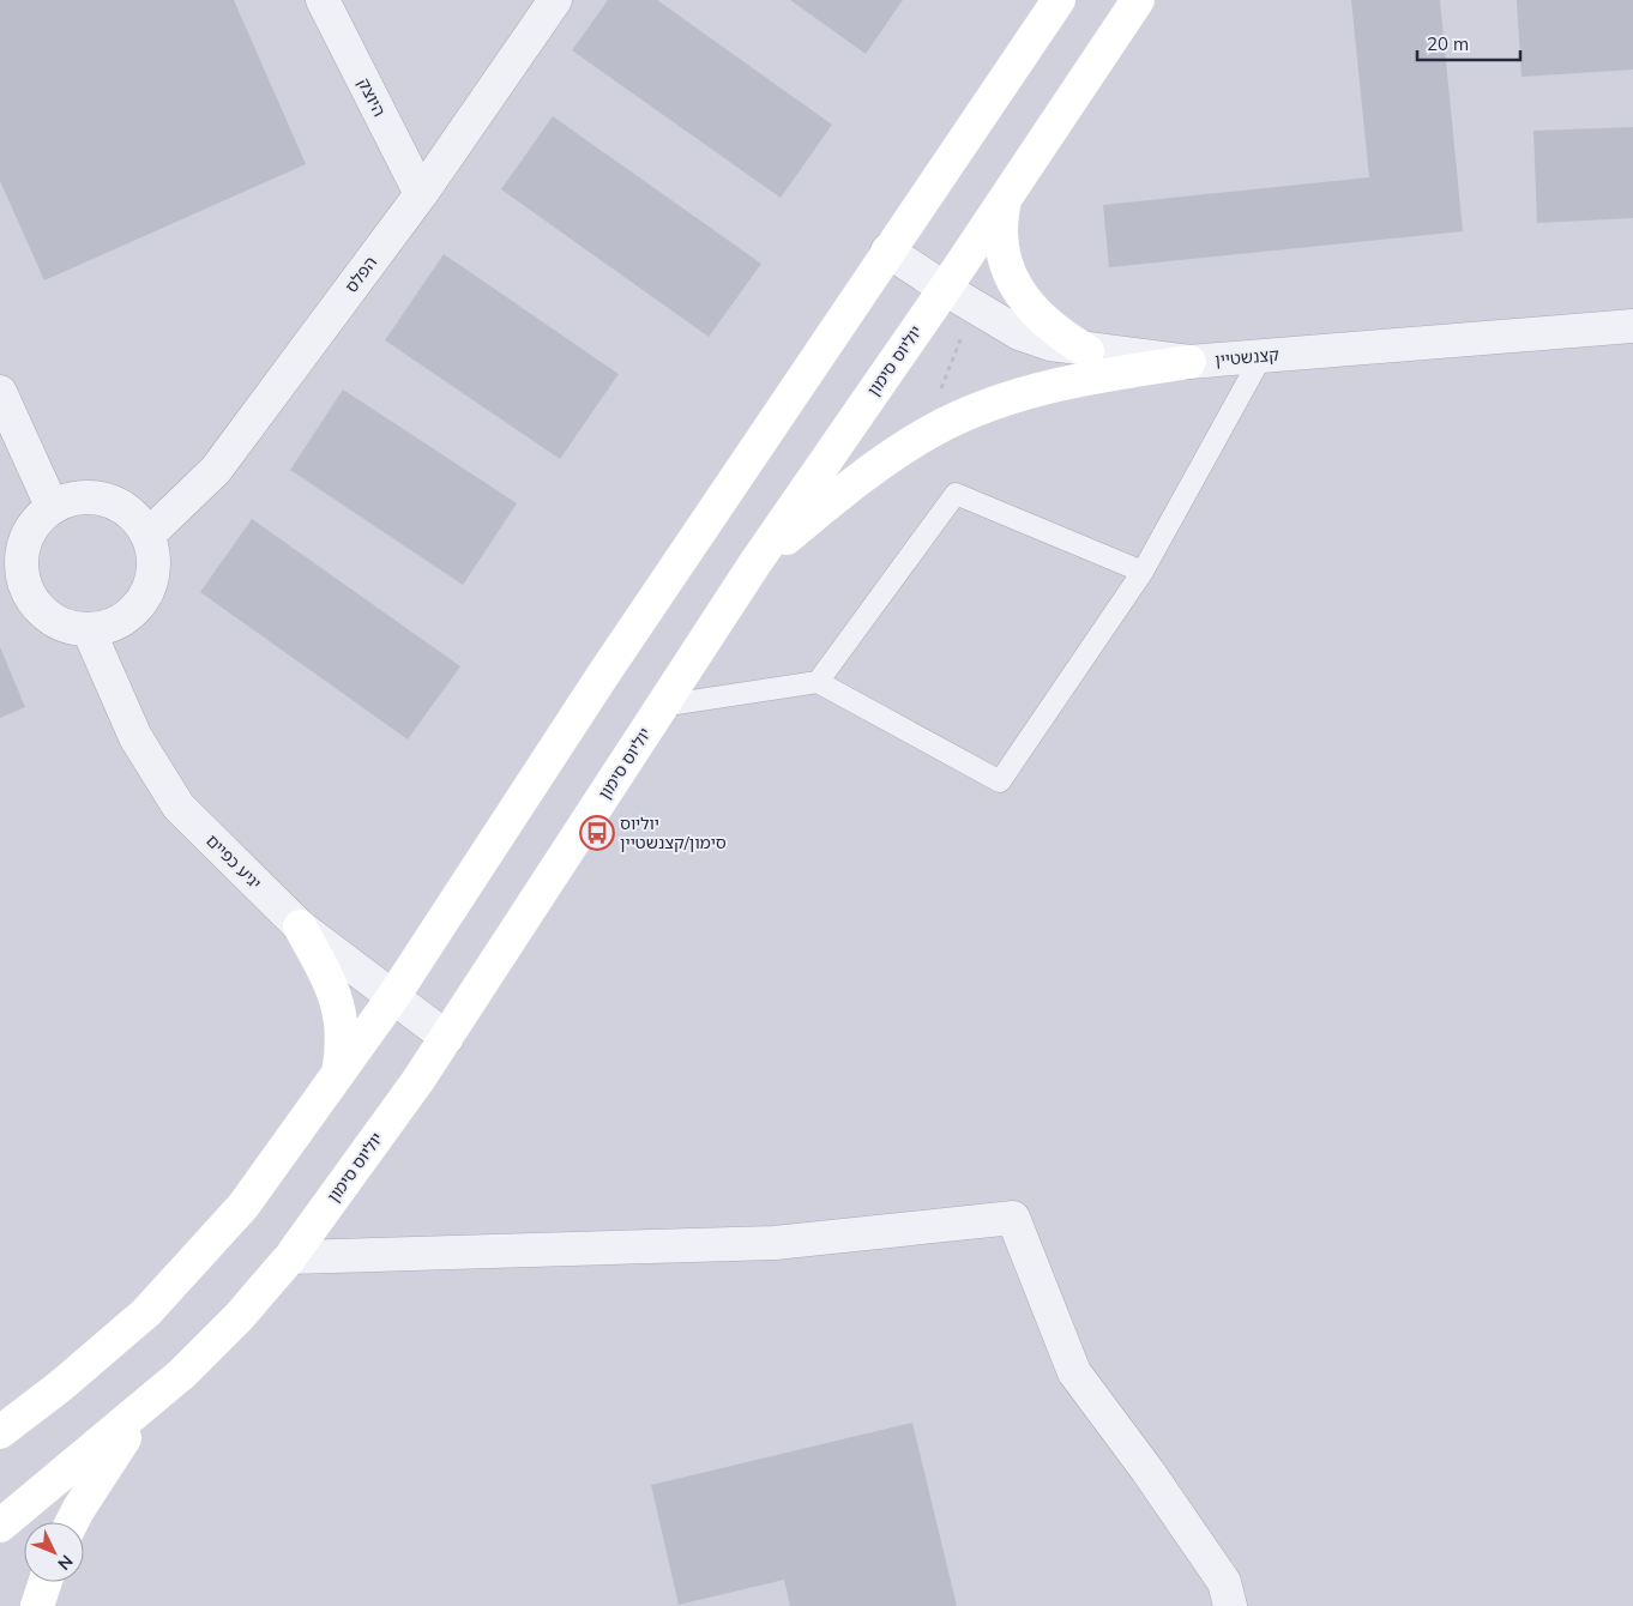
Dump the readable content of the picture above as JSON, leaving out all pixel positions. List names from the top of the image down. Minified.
{"streets":{"street":["היוצק","הפלס","קצנשטיין","יוליוס סימון","יגיע כפיים"]},"crossings":[["היוצק","הפלס"],["הפלס","יגיע כפיים"],["קצנשטיין","יוליוס סימון"],["יוליוס סימון","יגיע כפיים"]],"places":{"bus stop":["יוליוס סימון/קצנשטיין"]},"scale_bar":"20 m","north":"bottom right"}
